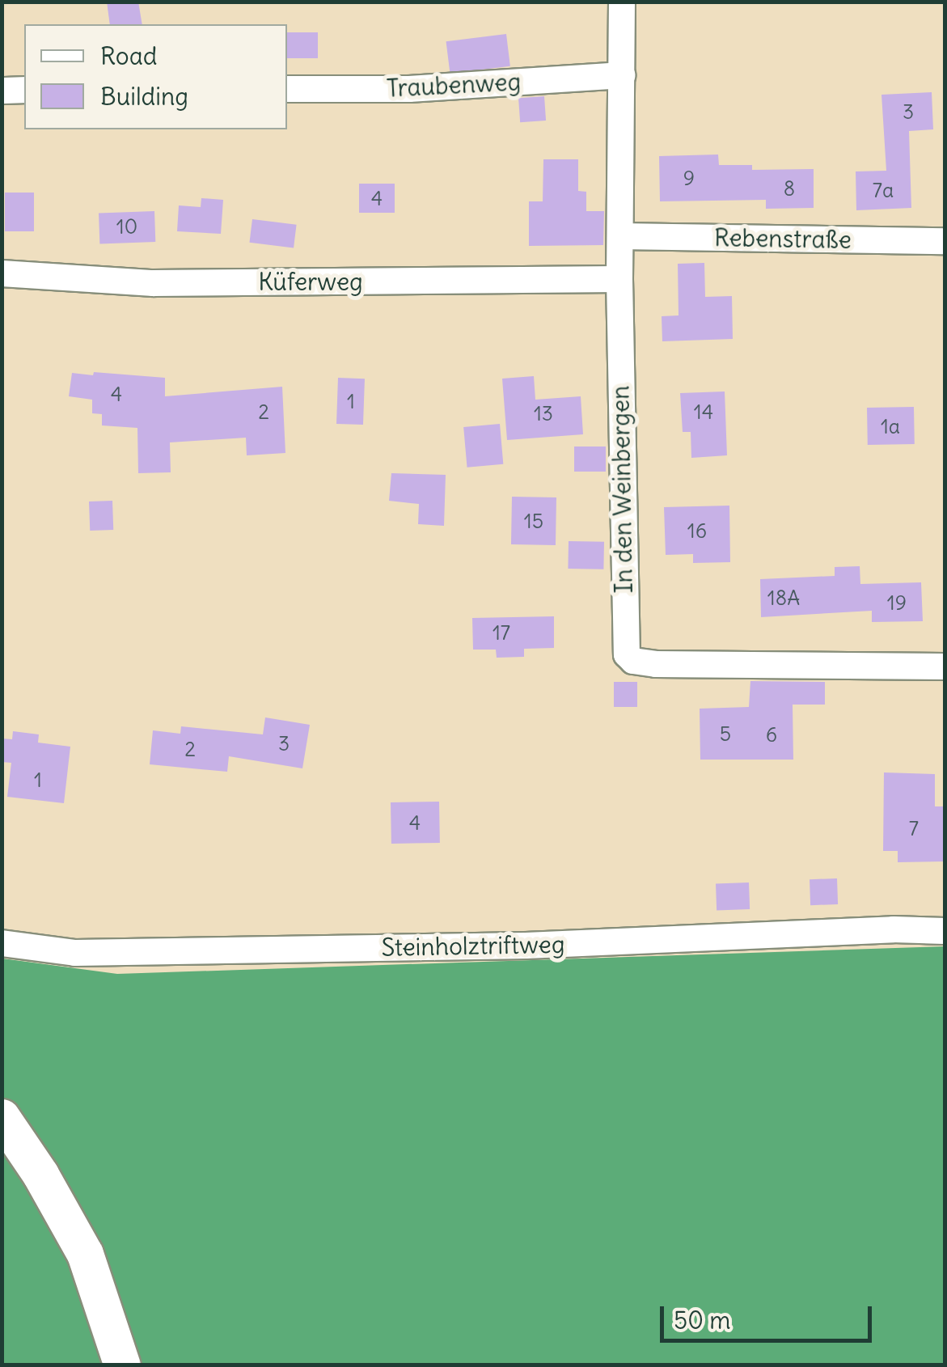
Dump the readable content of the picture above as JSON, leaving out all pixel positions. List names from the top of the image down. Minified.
{"streets":{"street":["Traubenweg","Rebenstraße","Küferweg","In den Weinbergen","Steinholztriftweg"]},"crossings":[["Traubenweg","In den Weinbergen"],["Rebenstraße","In den Weinbergen"],["Küferweg","In den Weinbergen"]],"house_numbers":["3","9","8","7a","4","10","4","1","2","14","13","1a","15","16","18A","19","17","5","6","3","2","1","4","7"],"legend":["Road","Building"],"scale_bar":"50 m"}
